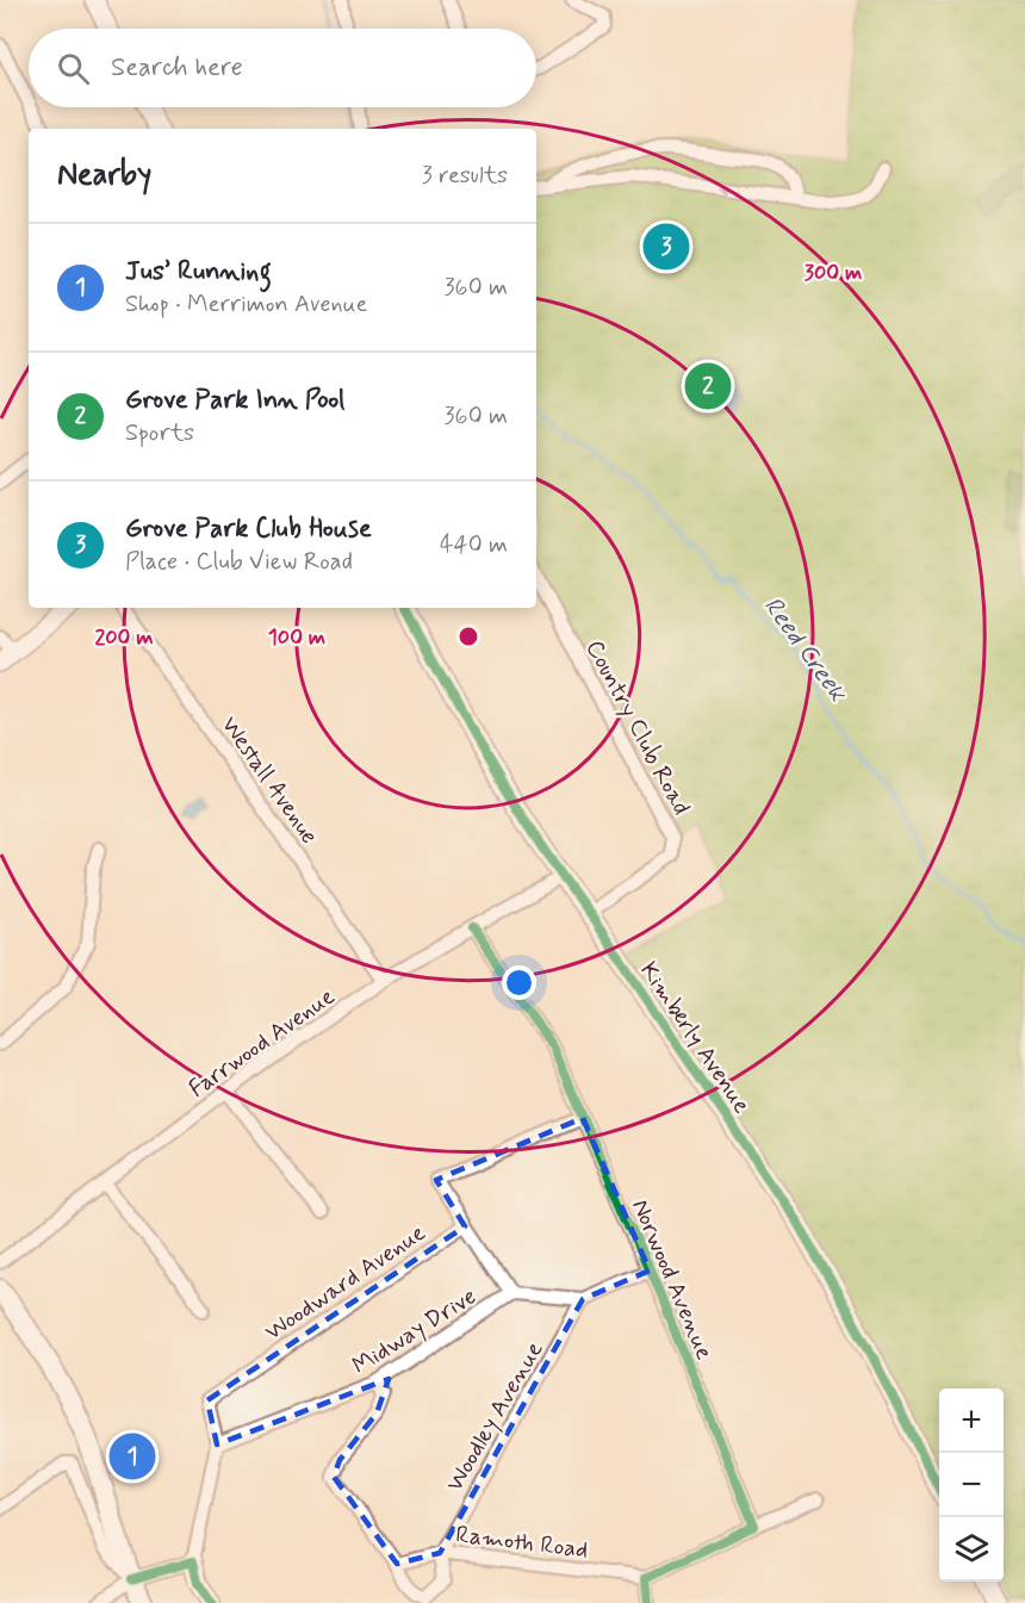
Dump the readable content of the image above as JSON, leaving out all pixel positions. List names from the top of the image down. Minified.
{"streets":{"street":["Country Club Road","Westall Avenue","Kimberly Avenue","Farrwood Avenue","Norwood Avenue","Woodward Avenue","Midway Drive","Woodley Avenue","Ramoth Road"]},"crossings":[["Country Club Road","Kimberly Avenue"],["Westall Avenue","Farrwood Avenue"],["Kimberly Avenue","Farrwood Avenue"],["Farrwood Avenue","Norwood Avenue"],["Woodward Avenue","Midway Drive"],["Woodley Avenue","Ramoth Road"]],"water":["Reed Creek"],"page":{"search":"Search here","heading":["Nearby","3 results"],"pins":["3","2","1"],"list":[{"mark":"1","name":"Jus’ Running","note":"Shop · Merrimon Avenue","value":"360 m"},{"mark":"2","name":"Grove Park Inn Pool","note":"Sports","value":"360 m"},{"mark":"3","name":"Grove Park Club House","note":"Place · Club View Road","value":"440 m"}],"map_buttons":["+","−"]},"rings":["300 m","200 m","100 m"]}
